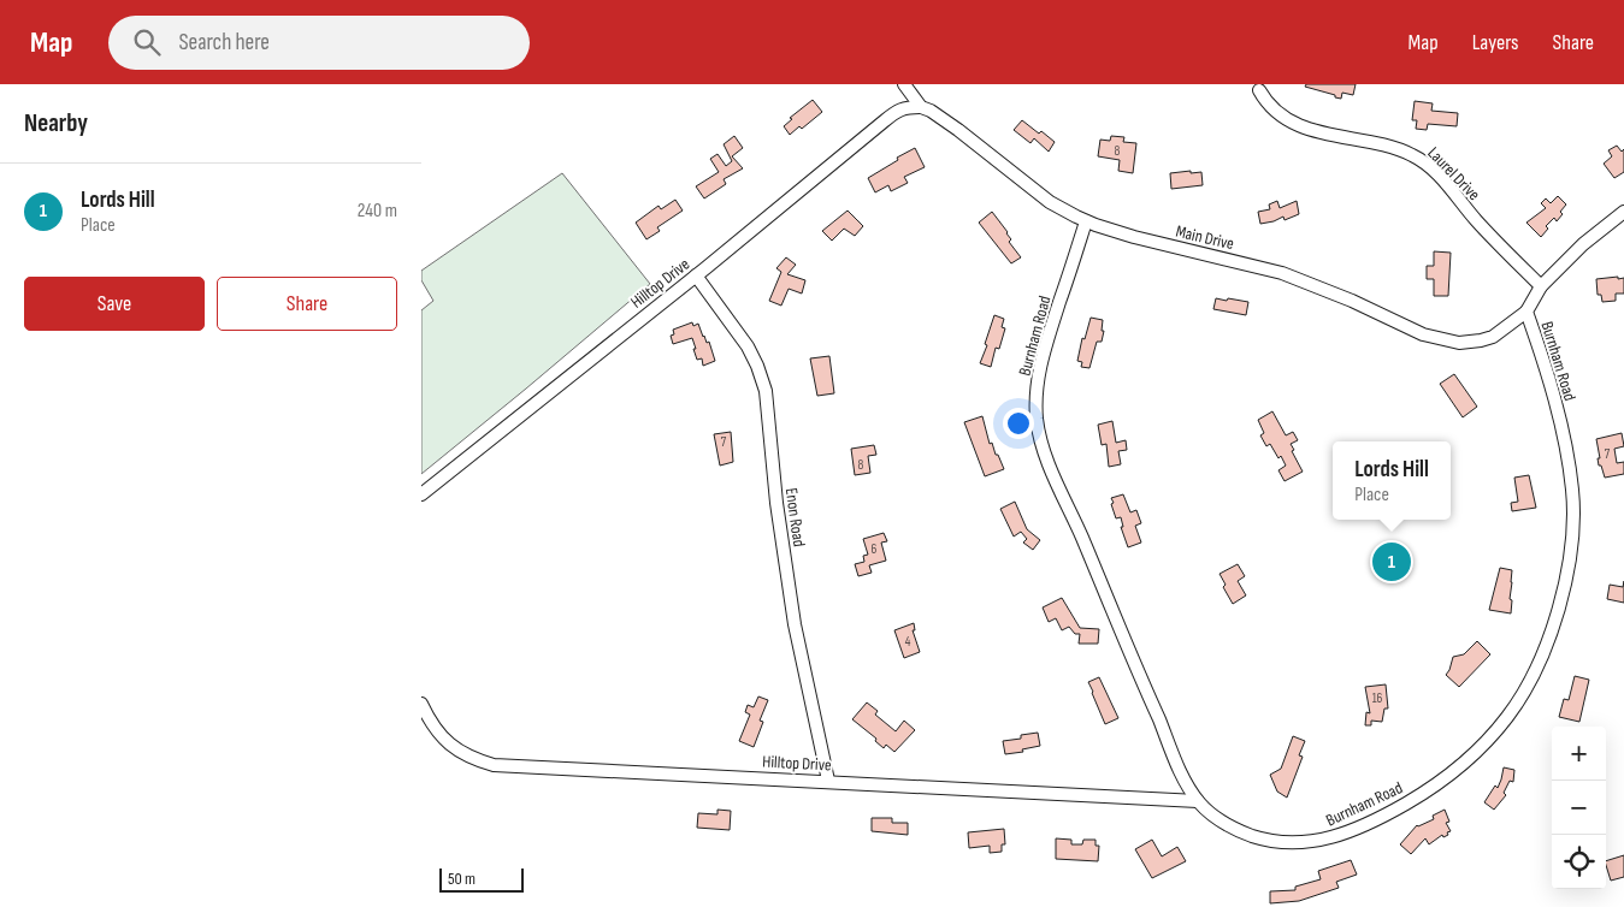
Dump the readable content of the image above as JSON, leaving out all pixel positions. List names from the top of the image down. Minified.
{"streets":{"street":["Laurel Drive","Main Drive","Hilltop Drive","Burnham Road","Enon Road"]},"crossings":[["Laurel Drive","Burnham Road"],["Main Drive","Hilltop Drive"],["Main Drive","Burnham Road"],["Hilltop Drive","Burnham Road"],["Hilltop Drive","Enon Road"]],"house_numbers":["8","7","7","8","6","4","16"],"scale_bar":"50 m","page":{"header":"Map","search":"Search here","nav":["Map","Layers","Share"],"heading":"Nearby","list":[{"mark":"1","name":"Lords Hill","note":"Place","value":"240 m"}],"buttons":["Save","Share"],"popup":["Lords Hill","Place"],"pins":"1","map_buttons":["+","−"],"scale":"50 m"}}
